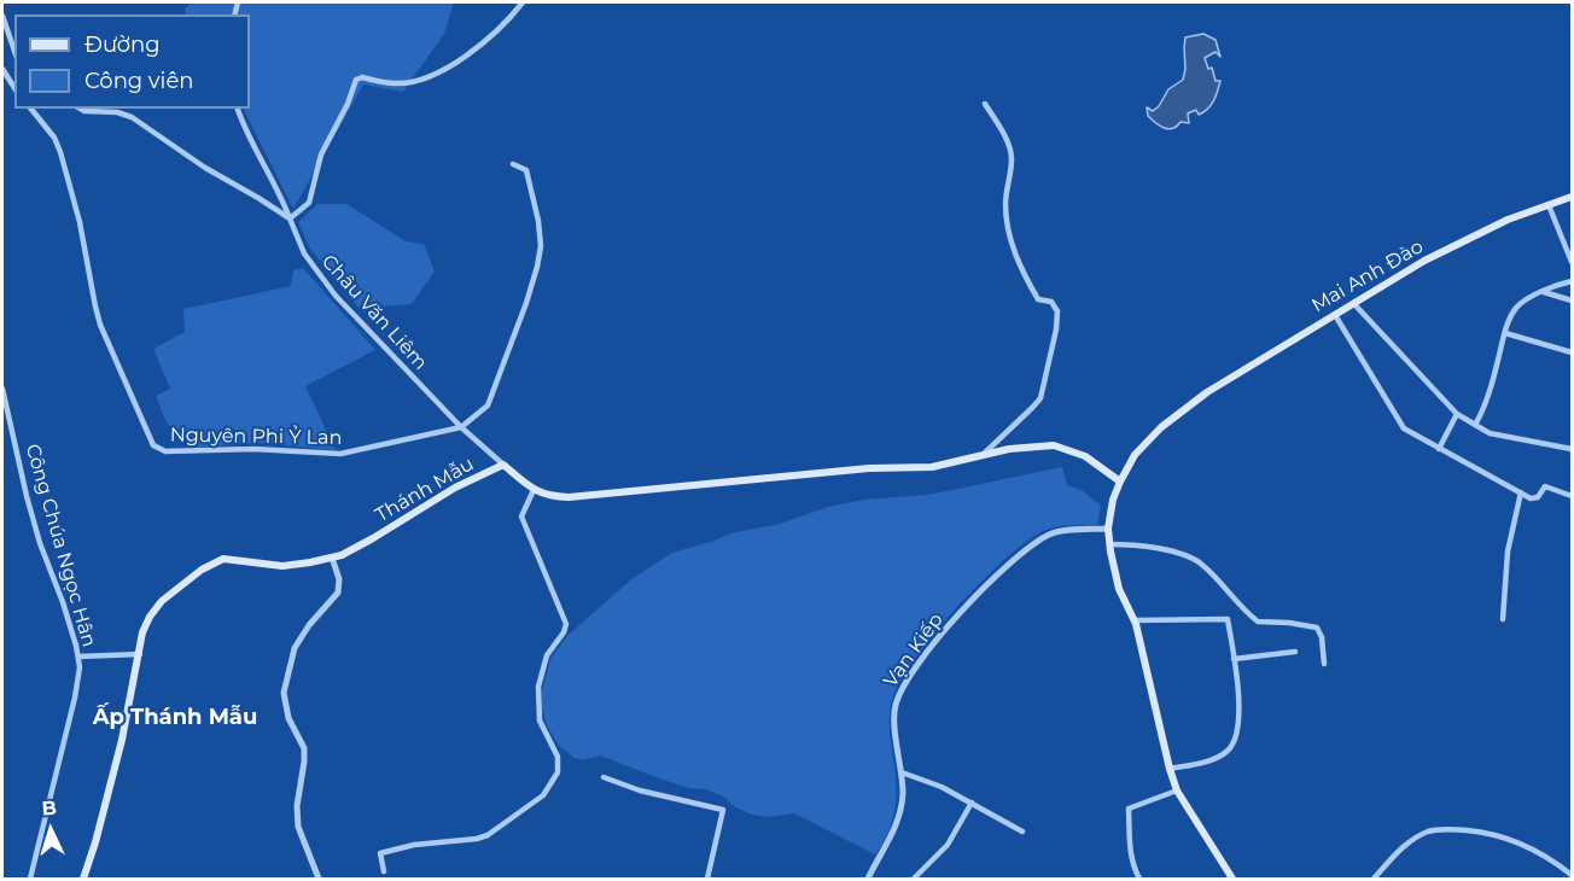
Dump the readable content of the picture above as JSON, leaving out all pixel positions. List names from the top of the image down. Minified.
{"streets":{"main road":["Mai Anh Đào","Thánh Mẫu"],"street":["Châu Văn Liêm","Nguyên Phi Ỷ Lan","Công Chúa Ngọc Hân","Vạn Kiếp"]},"crossings":[["Mai Anh Đào","Vạn Kiếp"],["Châu Văn Liêm","Nguyên Phi Ỷ Lan"],["Châu Văn Liêm","Thánh Mẫu"]],"districts":["Ấp Thánh Mẫu"],"legend":["Đường","Công viên"],"north":"top"}
